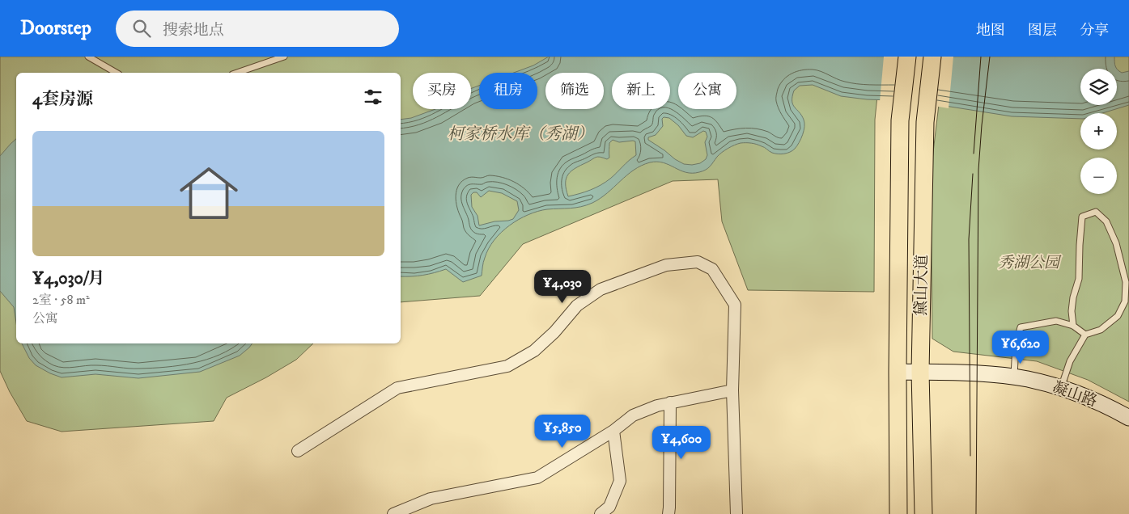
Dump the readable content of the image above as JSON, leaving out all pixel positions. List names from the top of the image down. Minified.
{"streets":{"main road":["黛山大道"],"street":["凝山路"]},"crossings":[["黛山大道","凝山路"]],"water":["柯家桥水库（秀湖）"],"parks":["秀湖公园"],"page":{"header":"Doorstep","search":"搜索地点","nav":["地图","图层","分享"],"map_buttons":["+","−"],"chip":["买房","租房","筛选","新上","公寓"],"heading":"4套房源","list":[{"name":"¥4,030/月","note":"2室 · 58 m² · 公寓"}],"price":["¥4,030","¥6,620","¥5,850","¥4,600"]}}
